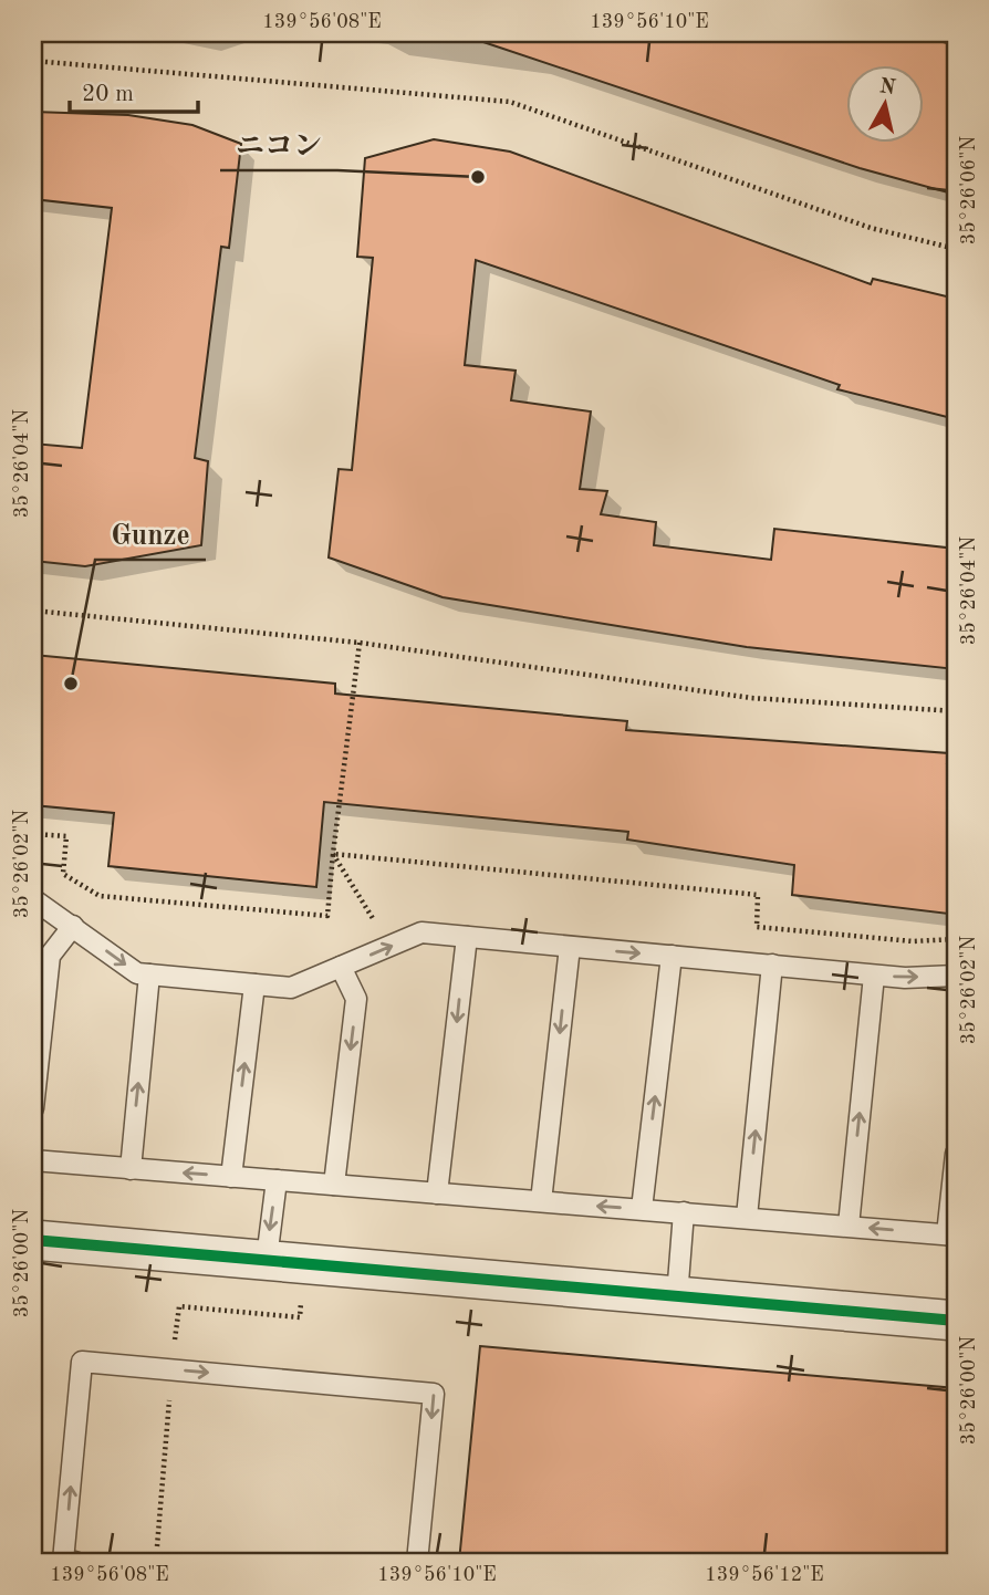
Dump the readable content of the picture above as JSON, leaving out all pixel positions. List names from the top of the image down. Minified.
{"places":["ニコン","Gunze"],"scale_bar":"20 m","north":"top","coordinates":["139°56'08\"E","139°56'10\"E","35°26'06\"N","35°26'04\"N","35°26'02\"N","35°26'00\"N","139°56'12\"E"]}
